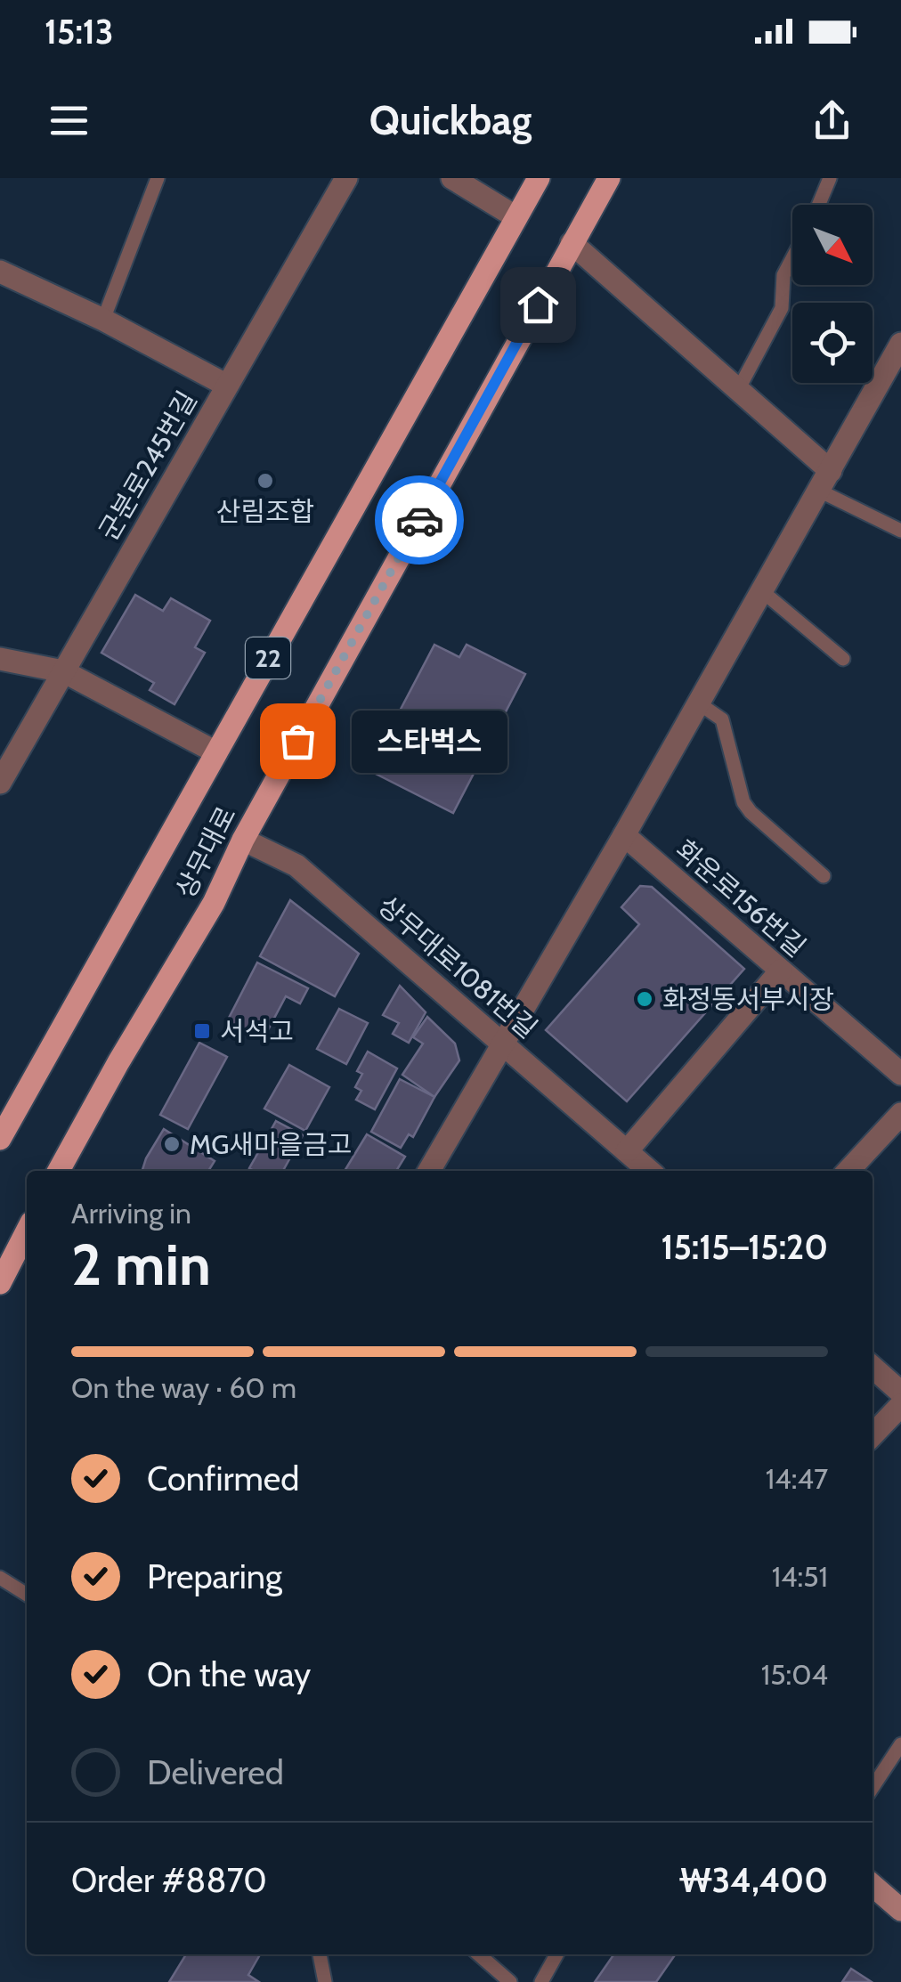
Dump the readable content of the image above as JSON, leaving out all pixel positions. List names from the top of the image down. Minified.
{"streets":{"main road":["22","상무대로"],"street":["군분로245번길","화운로156번길","상무대로1081번길"]},"crossings":[["상무대로","상무대로1081번길"]],"places":{"other":["산림조합","스타벅스","화정동서부시장","MG새마을금고"],"transit":["서석고"]},"north":"bottom right","page":{"status":"15:13","header":"Quickbag","bubble":"스타벅스","heading":["2 min","Arriving in","15:15–15:20"],"panel":["Order #8870","₩34,400"],"bar":"On the way · 60 m","list":[["Confirmed","14:47"],["Preparing","14:51"],["On the way","15:04"],"Delivered"]}}
